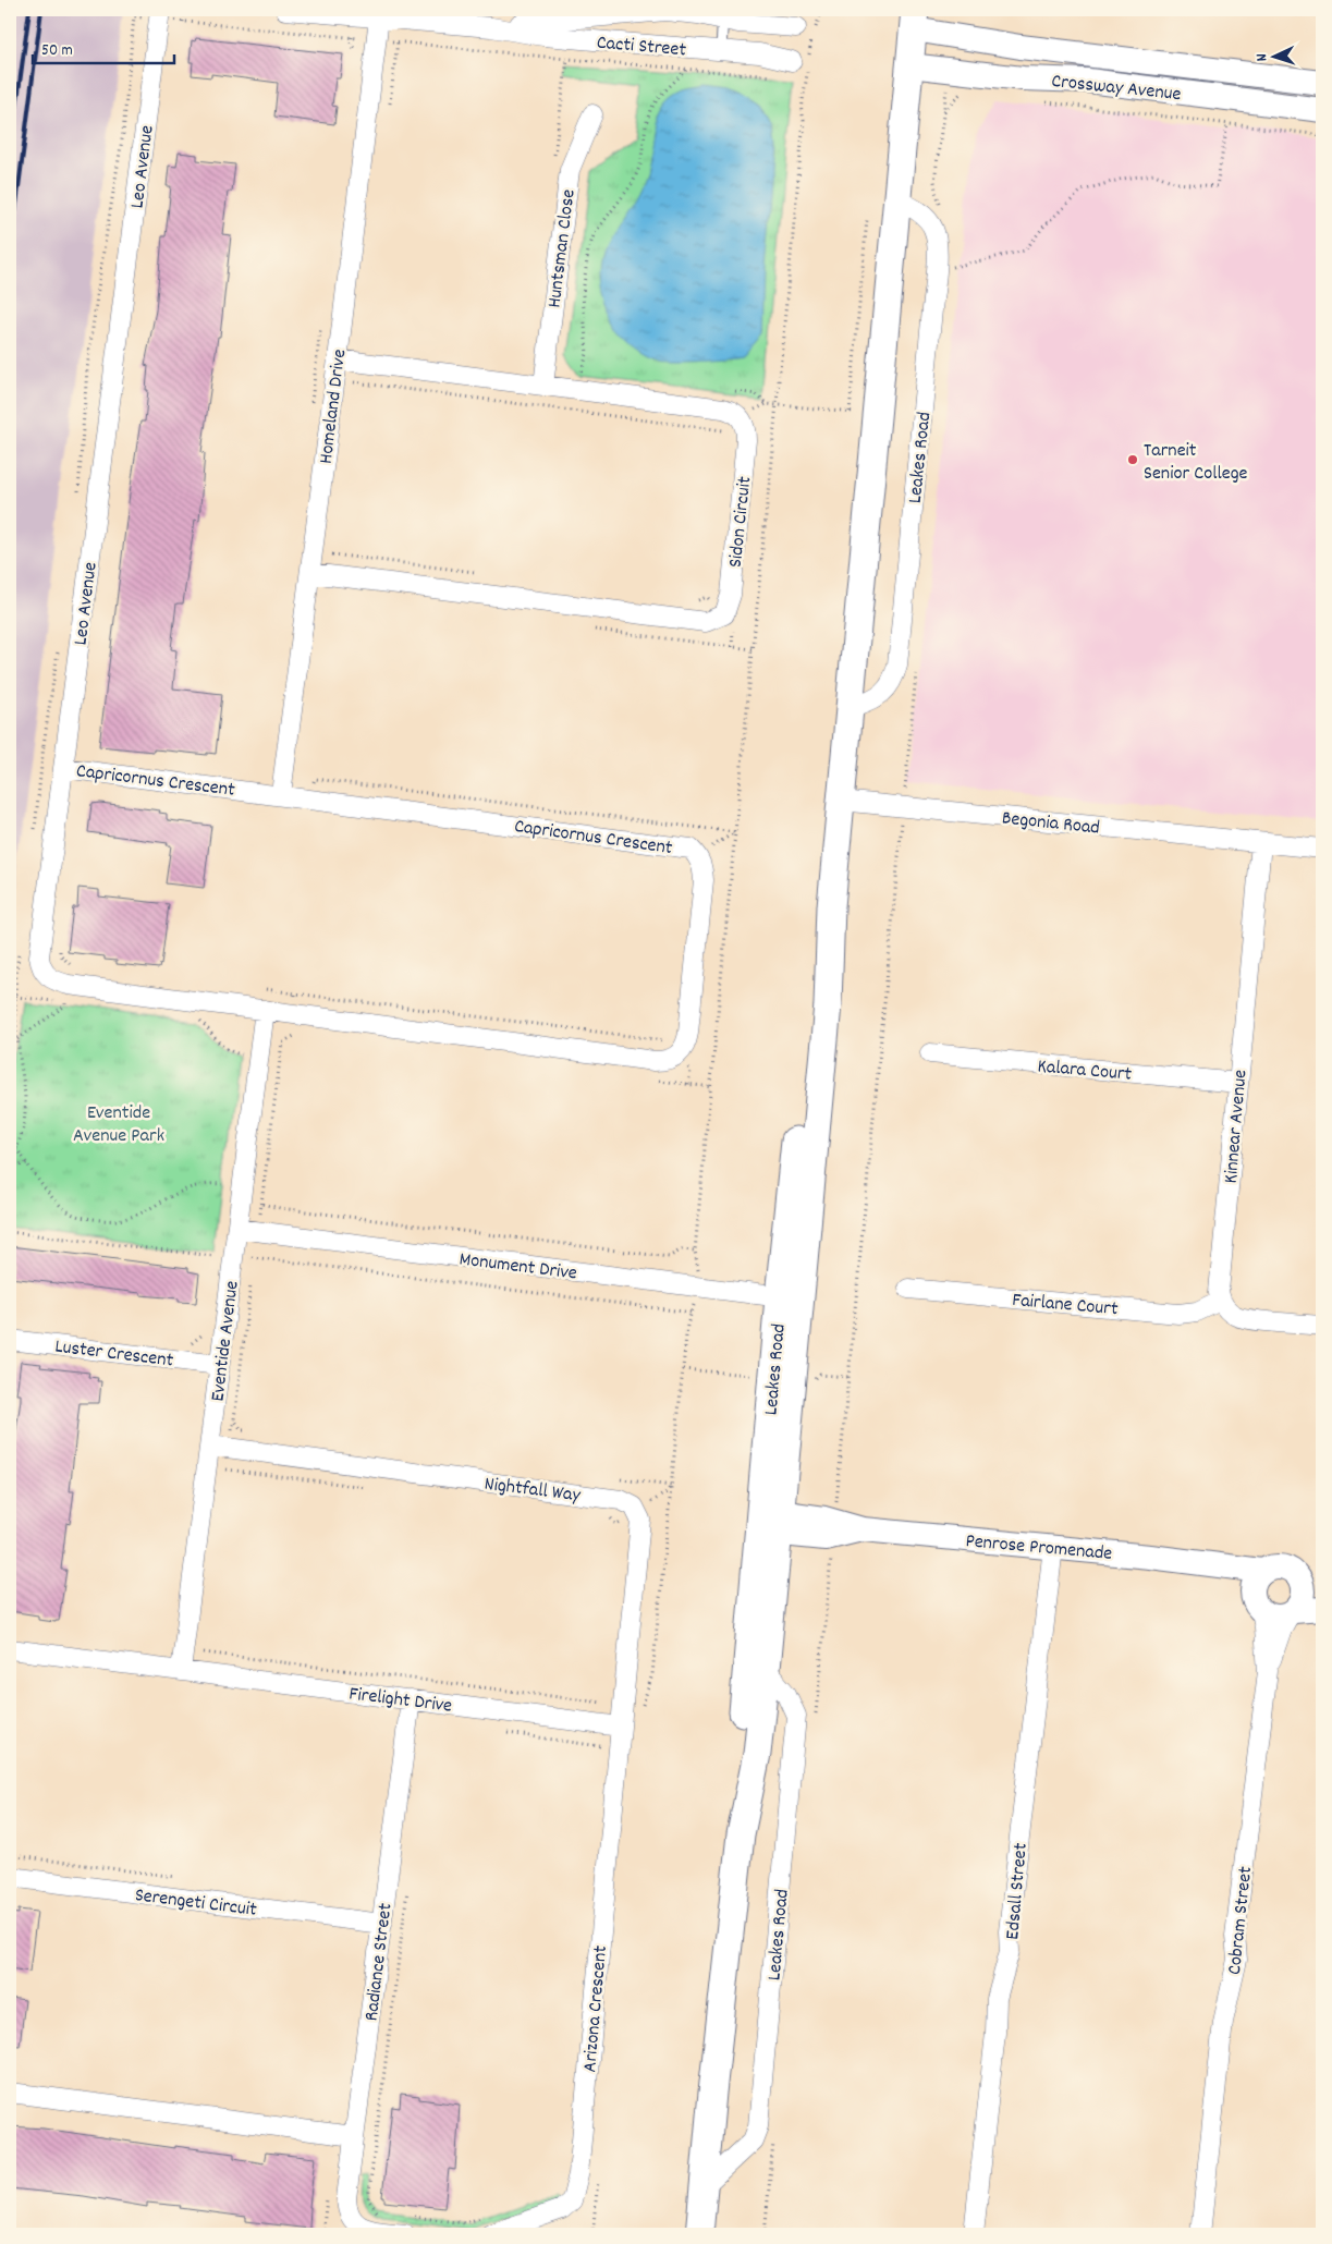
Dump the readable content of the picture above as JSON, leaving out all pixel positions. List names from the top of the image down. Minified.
{"streets":{"main road":["Leakes Road"],"street":["Cacti Street","Crossway Avenue","Leo Avenue","Huntsman Close","Homeland Drive","Sidon Circuit","Capricornus Crescent","Begonia Road","Kalara Court","Kinnear Avenue","Monument Drive","Fairlane Court","Eventide Avenue","Luster Crescent","Nightfall Way","Penrose Promenade","Firelight Drive","Edsall Street","Serengeti Circuit","Cobram Street","Radiance Street","Arizona Crescent"]},"crossings":[["Cacti Street","Homeland Drive"],["Crossway Avenue","Leakes Road"],["Leo Avenue","Capricornus Crescent"],["Leo Avenue","Eventide Avenue"],["Huntsman Close","Sidon Circuit"],["Homeland Drive","Sidon Circuit"],["Homeland Drive","Capricornus Crescent"],["Leakes Road","Begonia Road"],["Leakes Road","Monument Drive"],["Leakes Road","Penrose Promenade"],["Capricornus Crescent","Eventide Avenue"],["Begonia Road","Kinnear Avenue"],["Kalara Court","Kinnear Avenue"],["Kinnear Avenue","Fairlane Court"],["Monument Drive","Eventide Avenue"],["Eventide Avenue","Luster Crescent"],["Eventide Avenue","Nightfall Way"],["Eventide Avenue","Firelight Drive"],["Nightfall Way","Firelight Drive"],["Nightfall Way","Arizona Crescent"],["Penrose Promenade","Edsall Street"],["Penrose Promenade","Cobram Street"],["Firelight Drive","Radiance Street"],["Firelight Drive","Arizona Crescent"],["Serengeti Circuit","Radiance Street"]],"parks":["Eventide Avenue Park"],"places":["Tarneit Senior College"],"scale_bar":"50 m","north":"left"}
